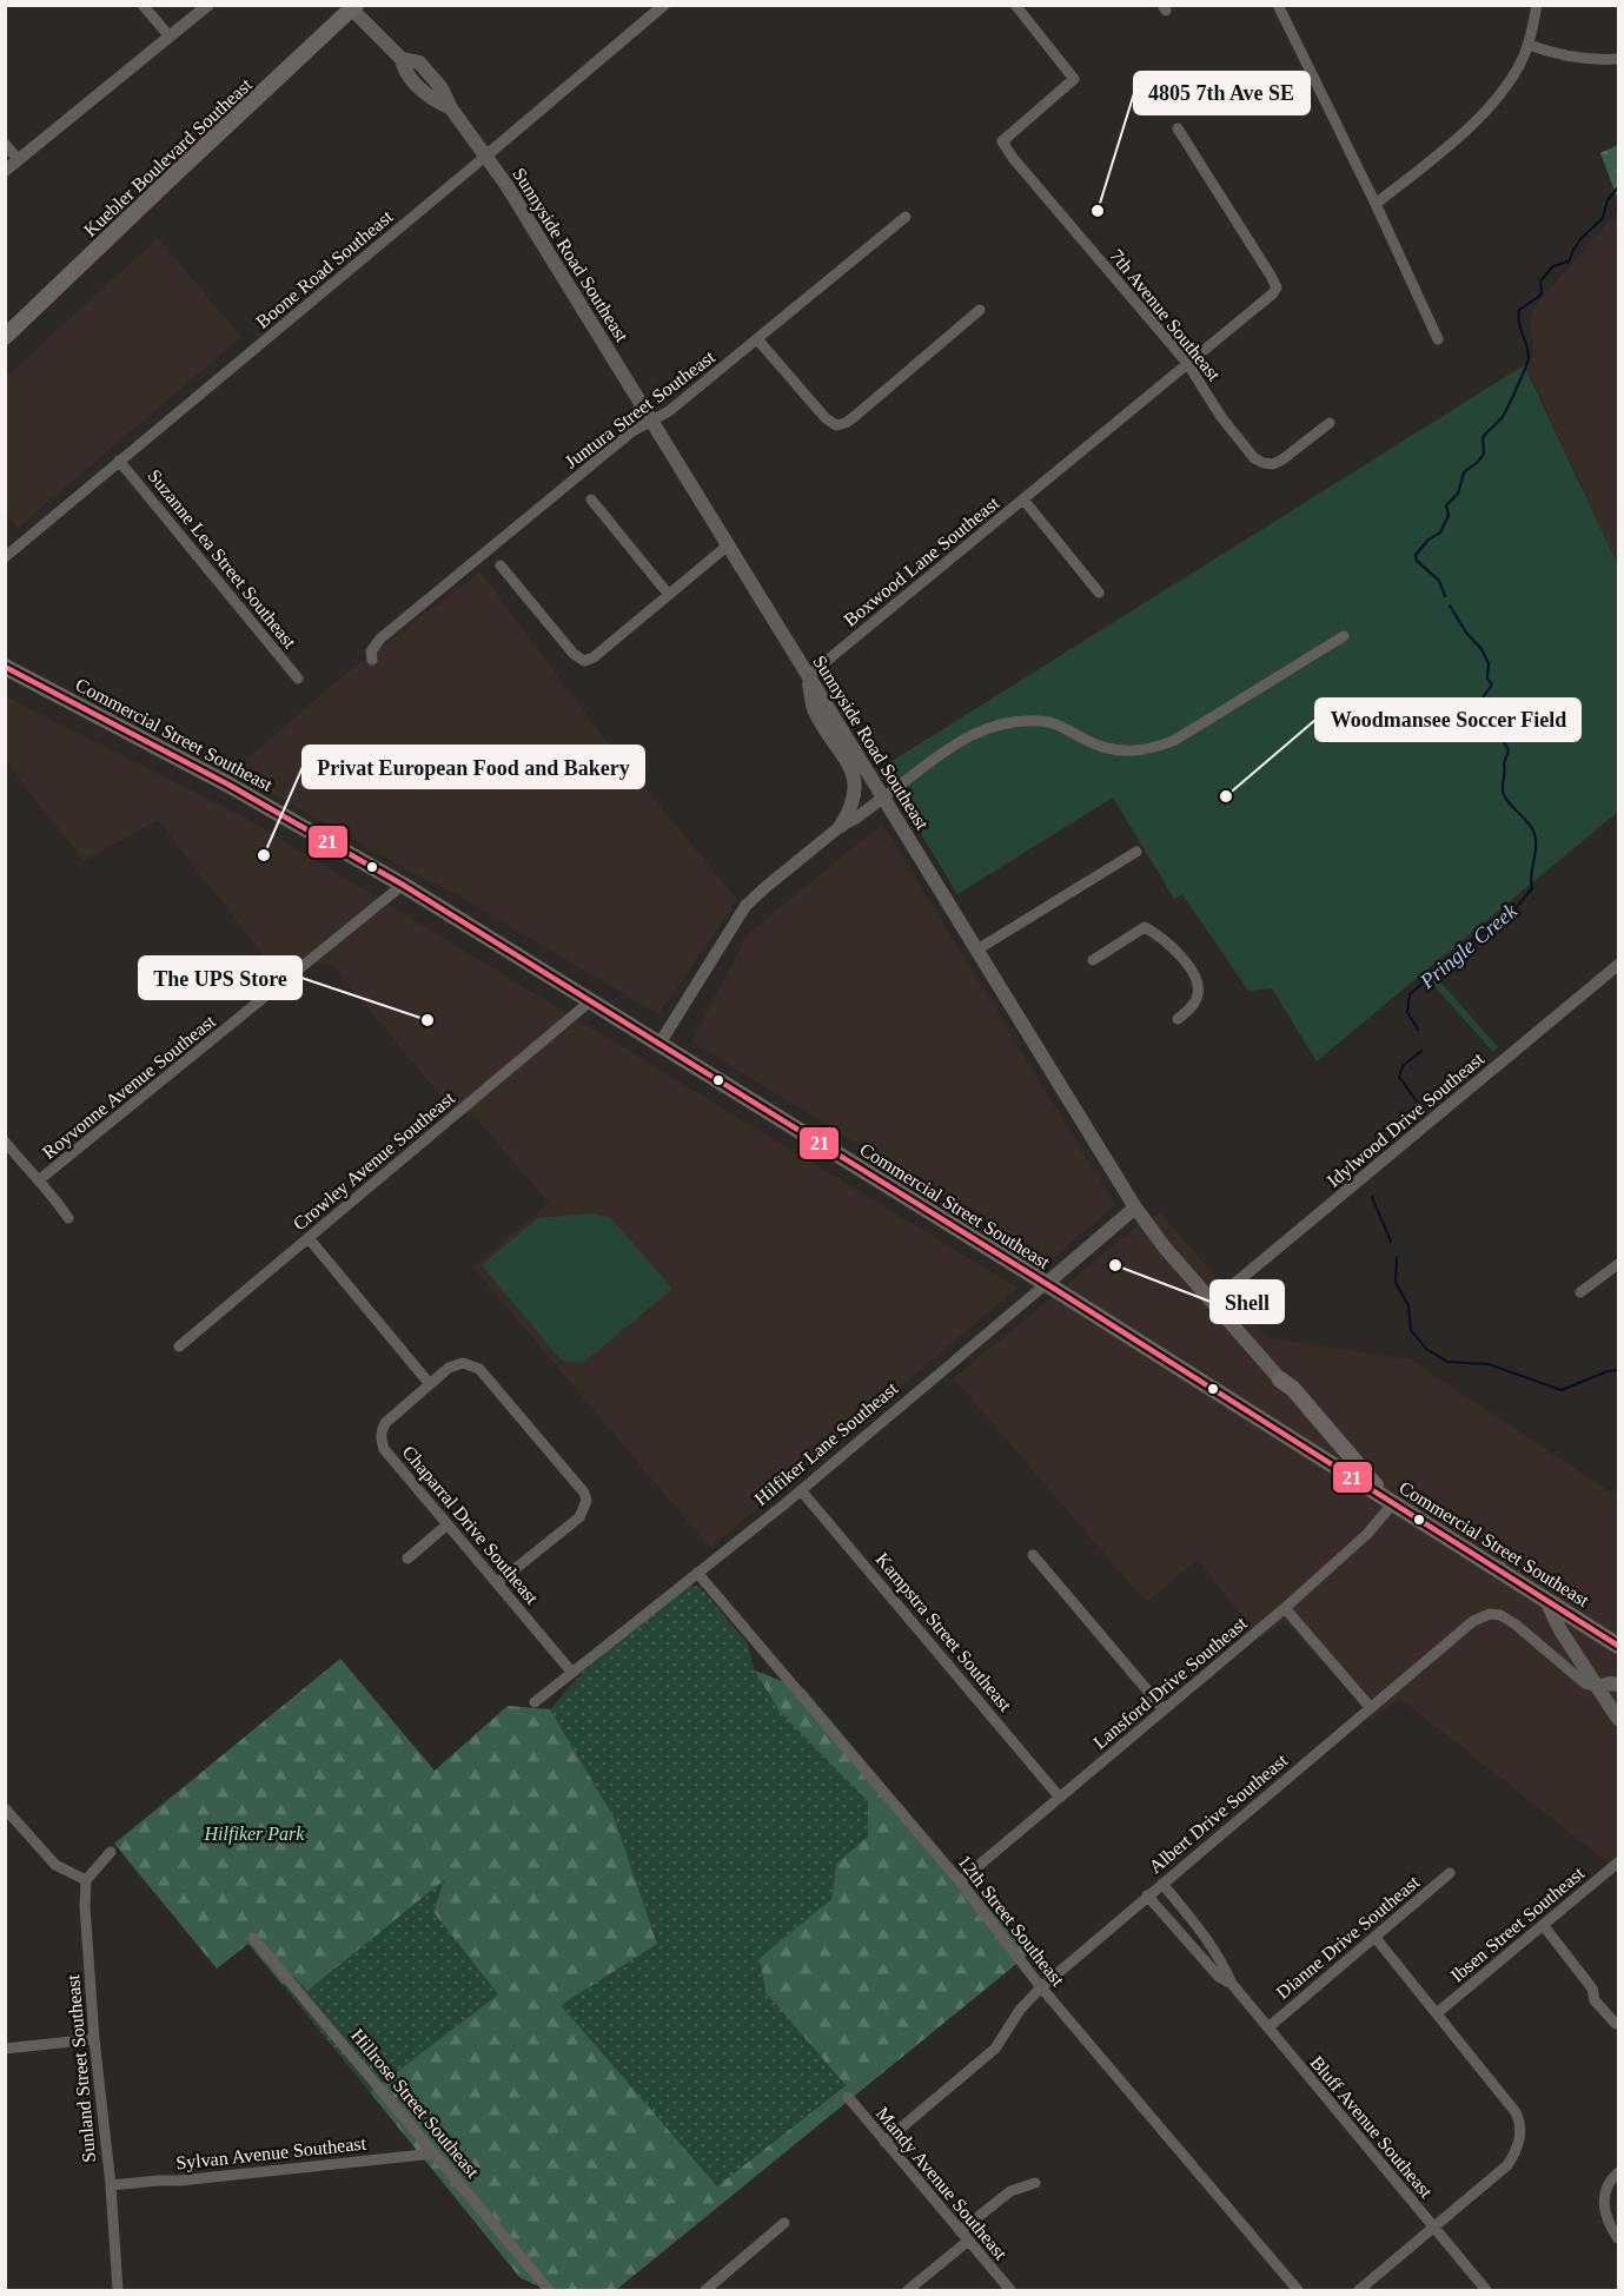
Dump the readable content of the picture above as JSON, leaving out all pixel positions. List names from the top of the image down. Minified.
{"streets":{"main road":["Kuebler Boulevard Southeast","Sunnyside Road Southeast","Commercial Street Southeast","Hilfiker Lane Southeast"],"street":["Boone Road Southeast","7th Avenue Southeast","Juntura Street Southeast","Suzanne Lea Street Southeast","Boxwood Lane Southeast","Royvonne Avenue Southeast","Idylwood Drive Southeast","Crowley Avenue Southeast","Chaparral Drive Southeast","Kampstra Street Southeast","Lansford Drive Southeast","Albert Drive Southeast","12th Street Southeast","Ibsen Street Southeast","Dianne Drive Southeast","Sunland Street Southeast","Hillrose Street Southeast","Bluff Avenue Southeast","Sylvan Avenue Southeast","Mandy Avenue Southeast"]},"crossings":[["Kuebler Boulevard Southeast","Sunnyside Road Southeast"],["Sunnyside Road Southeast","Boone Road Southeast"],["Sunnyside Road Southeast","Juntura Street Southeast"],["Sunnyside Road Southeast","Boxwood Lane Southeast"],["Sunnyside Road Southeast","Idylwood Drive Southeast"],["Sunnyside Road Southeast","Hilfiker Lane Southeast"],["Boone Road Southeast","Suzanne Lea Street Southeast"],["7th Avenue Southeast","Boxwood Lane Southeast"],["Commercial Street Southeast","Royvonne Avenue Southeast"],["Commercial Street Southeast","Crowley Avenue Southeast"],["Commercial Street Southeast","Hilfiker Lane Southeast"],["Commercial Street Southeast","Lansford Drive Southeast"],["Hilfiker Lane Southeast","Chaparral Drive Southeast"],["Hilfiker Lane Southeast","Kampstra Street Southeast"],["Hilfiker Lane Southeast","12th Street Southeast"],["Kampstra Street Southeast","Lansford Drive Southeast"],["Lansford Drive Southeast","12th Street Southeast"],["Albert Drive Southeast","12th Street Southeast"],["Albert Drive Southeast","Bluff Avenue Southeast"],["Albert Drive Southeast","Mandy Avenue Southeast"],["Dianne Drive Southeast","Bluff Avenue Southeast"],["Sunland Street Southeast","Sylvan Avenue Southeast"],["Hillrose Street Southeast","Sylvan Avenue Southeast"]],"water":["Pringle Creek"],"parks":["Hilfiker Park"],"places":["4805 7th Ave SE","Woodmansee Soccer Field","Privat European Food and Bakery","The UPS Store","Shell"],"lines":["transit line 21"]}
